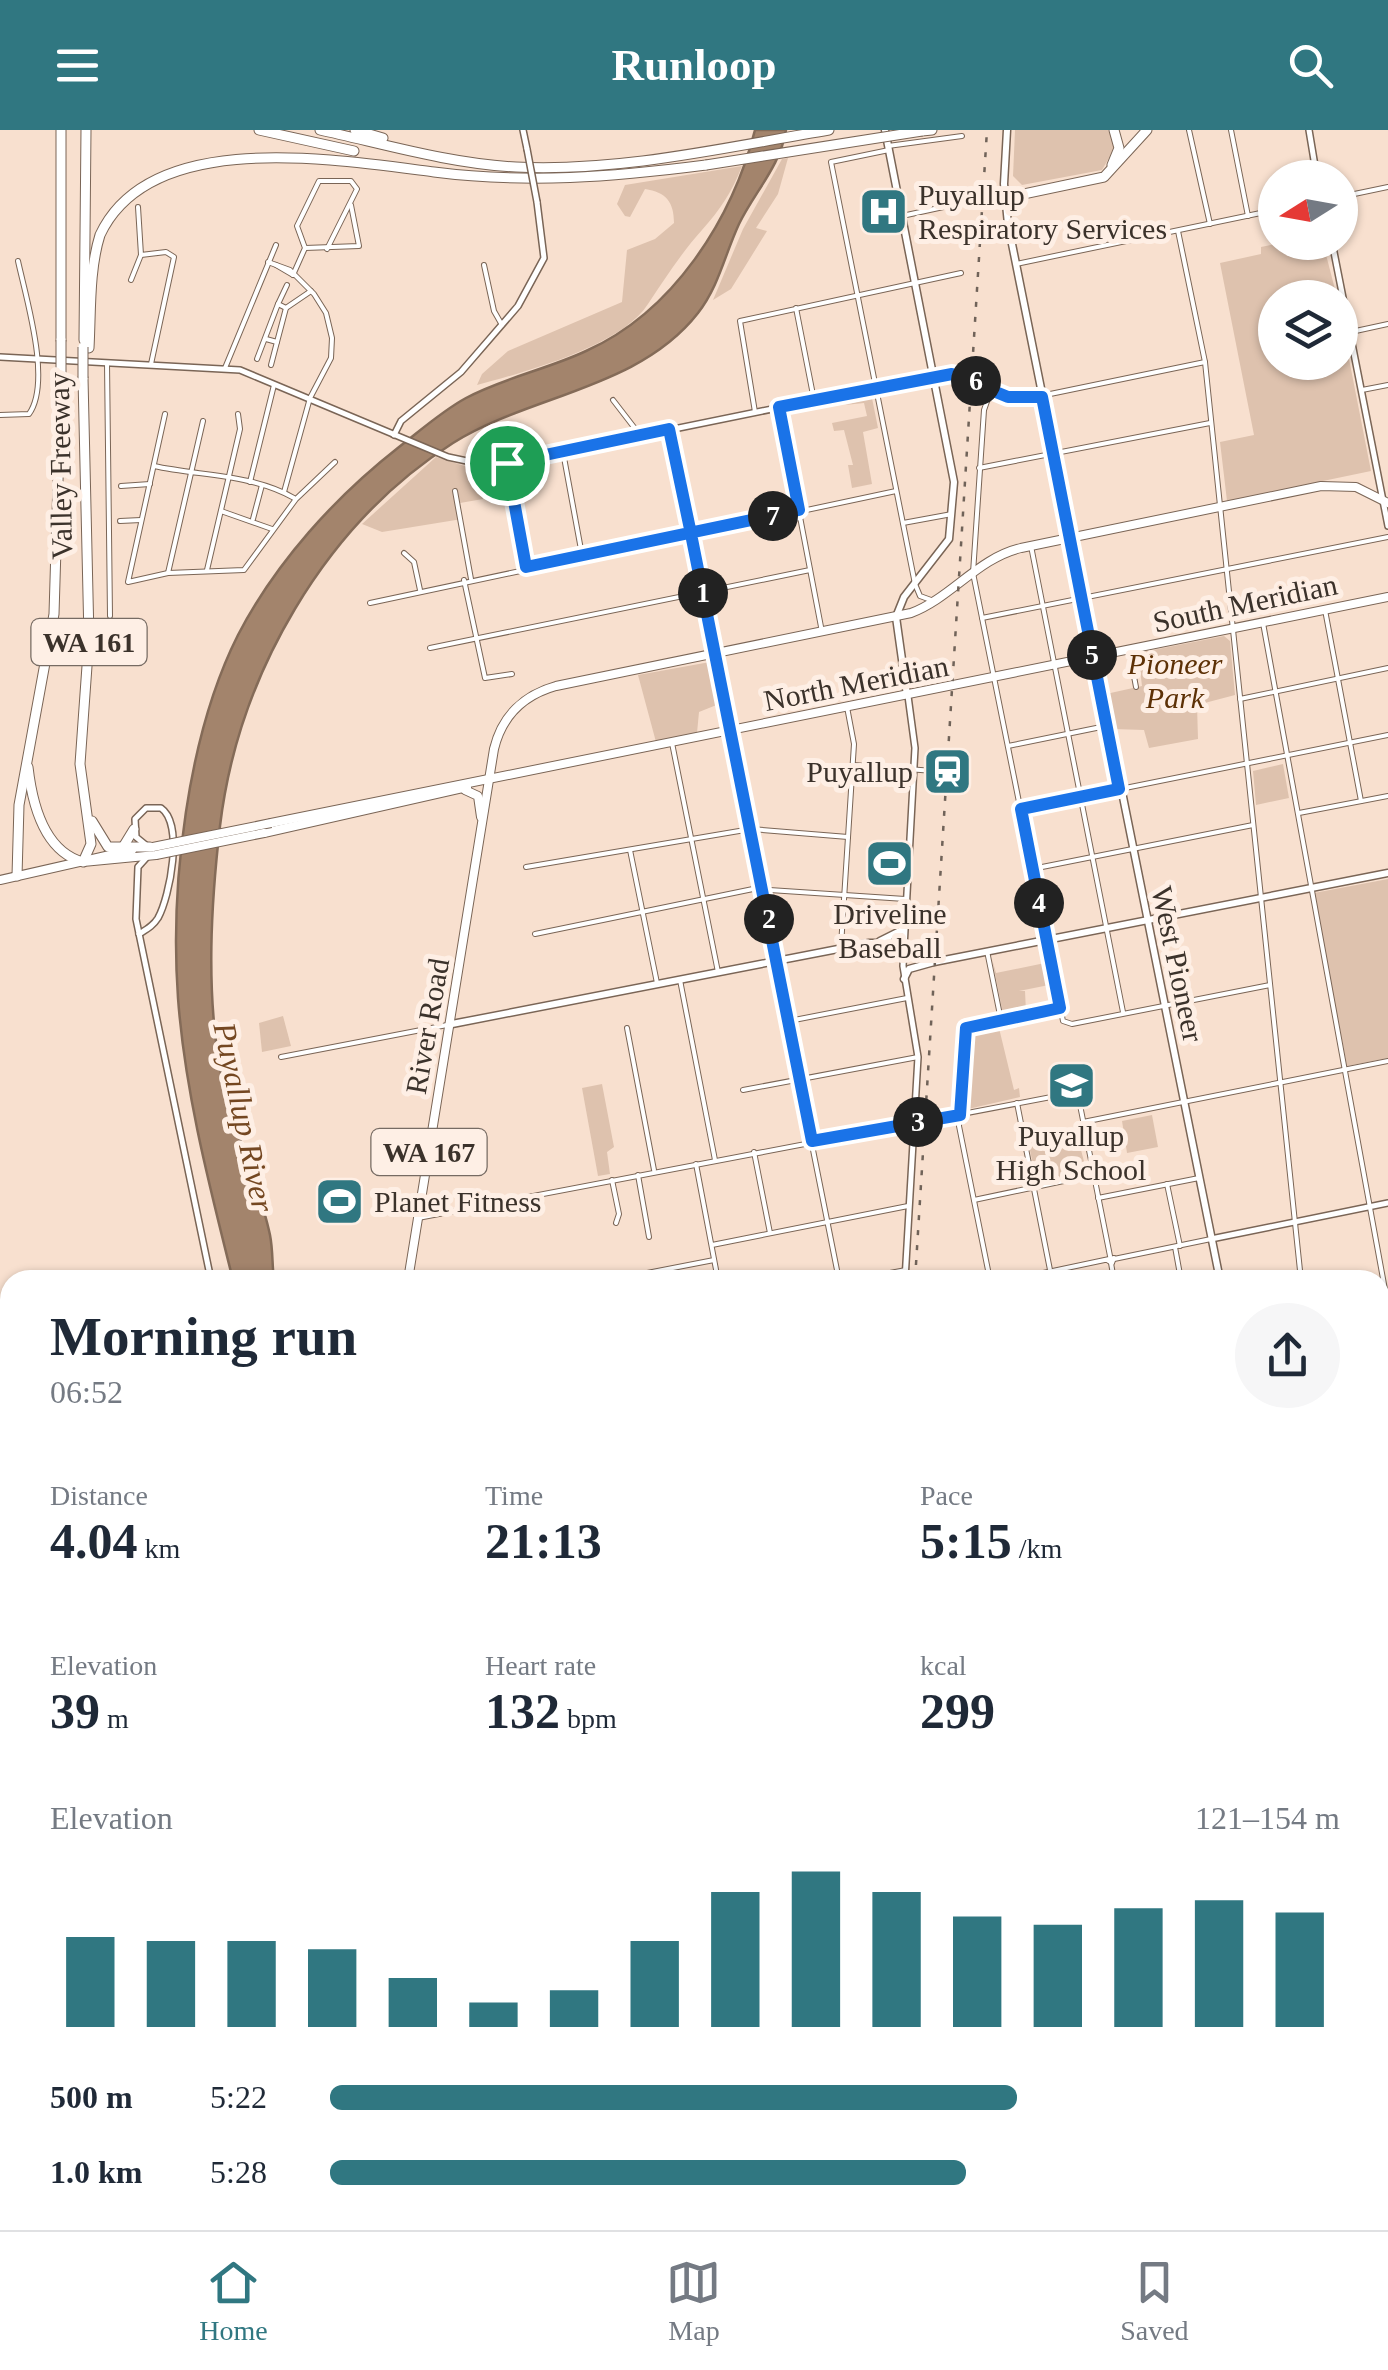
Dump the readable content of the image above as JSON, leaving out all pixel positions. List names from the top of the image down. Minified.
{"streets":{"highway":["Valley Freeway","WA 161"],"main road":["South Meridian","North Meridian","West Pioneer","River Road","WA 167"]},"crossings":[["Valley Freeway","WA 161"],["South Meridian","North Meridian"],["South Meridian","West Pioneer"],["WA 161","North Meridian"],["North Meridian","River Road"]],"water":["Puyallup River"],"parks":["Pioneer Park"],"places":{"hospital":["Puyallup Respiratory Services"],"station":["Puyallup"],"sports":["Driveline Baseball","Planet Fitness"],"school or university":["Puyallup High School"]},"north":"left","page":{"header":"Runloop","pins":["6","7","1","5","4","2","3"],"heading":["Morning run","06:52"],"stats":[["Distance","4.04 km"],["Time","21:13"],["Pace","5:15 /km"],["Elevation","39 m"],["Heart rate","132 bpm"],["kcal","299"]],"chart":["Elevation","121–154 m"],"list":[{"name":"500 m","note":"5:22"},{"name":"1.0 km","note":"5:28"}],"tabs":["Home","Map","Saved"]}}
